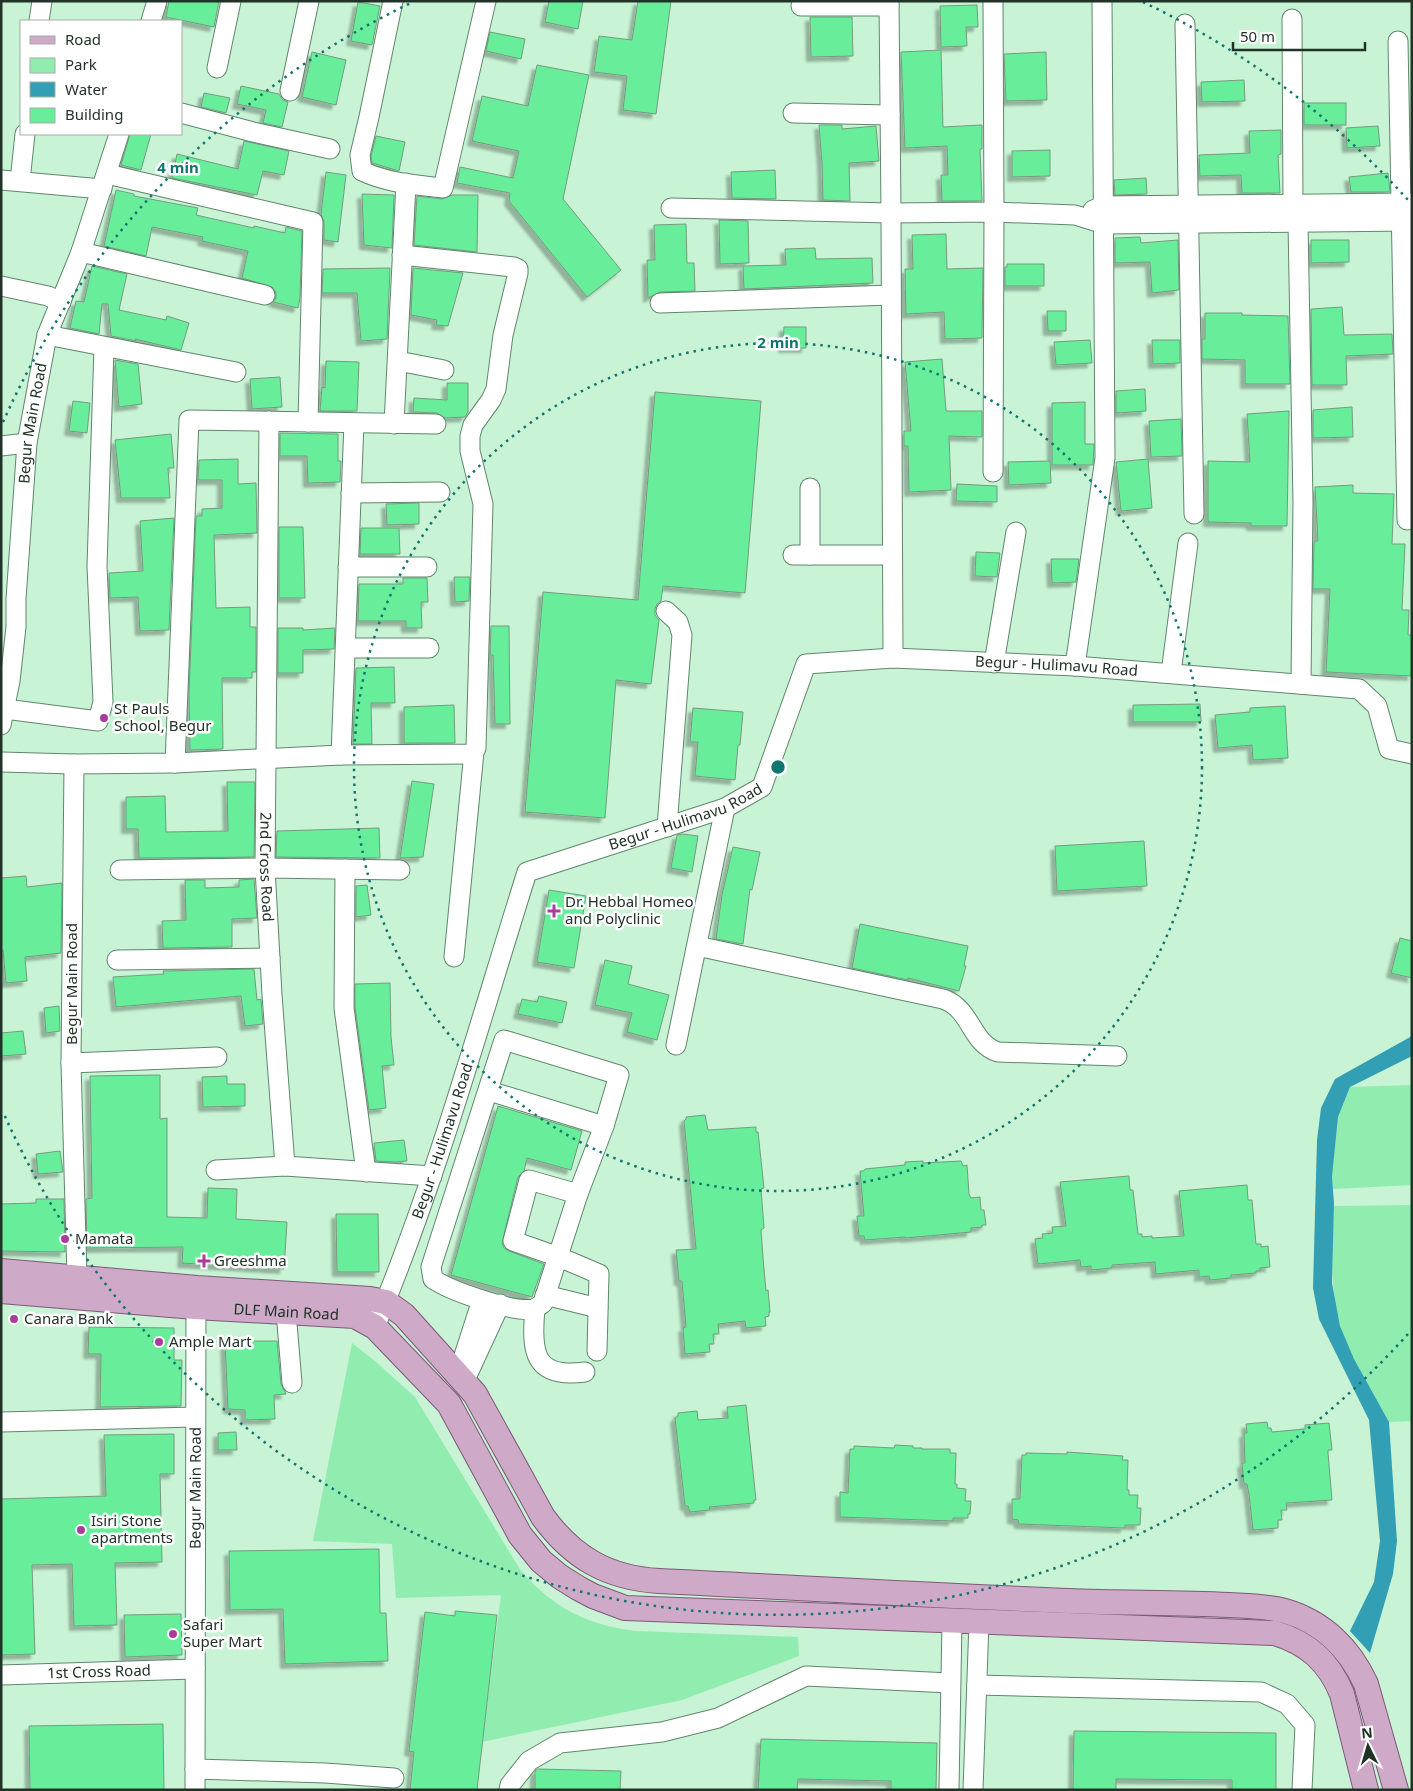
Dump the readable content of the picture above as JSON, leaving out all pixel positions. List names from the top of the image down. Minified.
{"streets":{"main road":["DLF Main Road"],"street":["Begur Main Road","Begur - Hulimavu Road","2nd Cross Road","1st Cross Road"]},"crossings":[["Begur Main Road","DLF Main Road"],["Begur Main Road","1st Cross Road"],["Begur - Hulimavu Road","DLF Main Road"]],"places":{"other":["St Pauls School, Begur","Mamata","Canara Bank","Ample Mart","Isiri Stone apartments","Safari Super Mart"],"health":["Dr. Hebbal Homeo and Polyclinic","Greeshma"]},"legend":["Road","Park","Water","Building"],"scale_bar":"50 m","north":"top","rings":["4 min","2 min"]}
